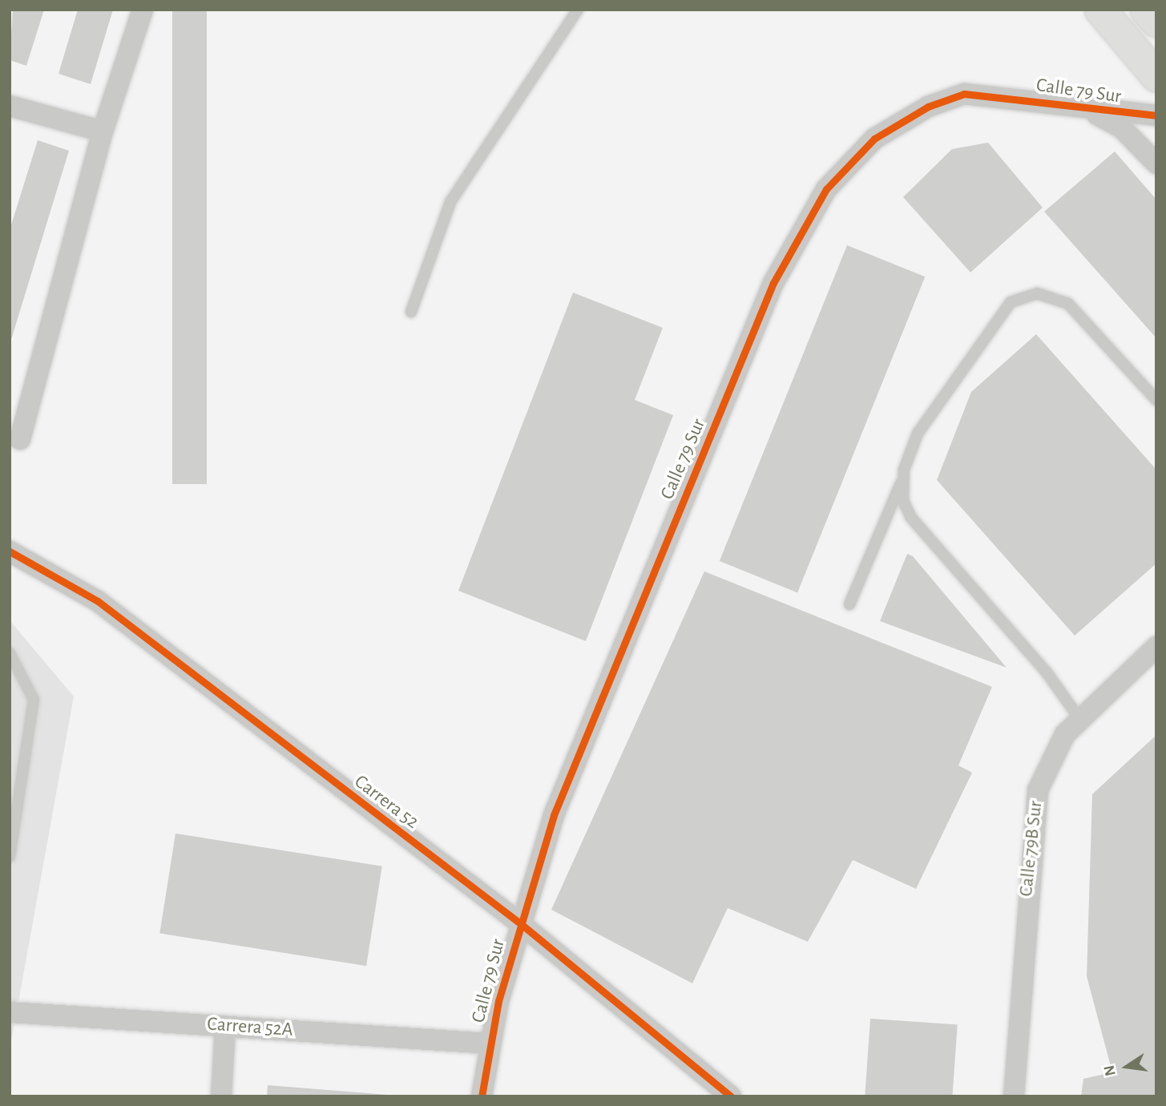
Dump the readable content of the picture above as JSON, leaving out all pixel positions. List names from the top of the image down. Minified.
{"streets":{"street":["Calle 79 Sur","Carrera 52","Calle 79B Sur","Carrera 52A"]},"crossings":[["Calle 79 Sur","Carrera 52"],["Calle 79 Sur","Carrera 52A"]],"north":"left"}
